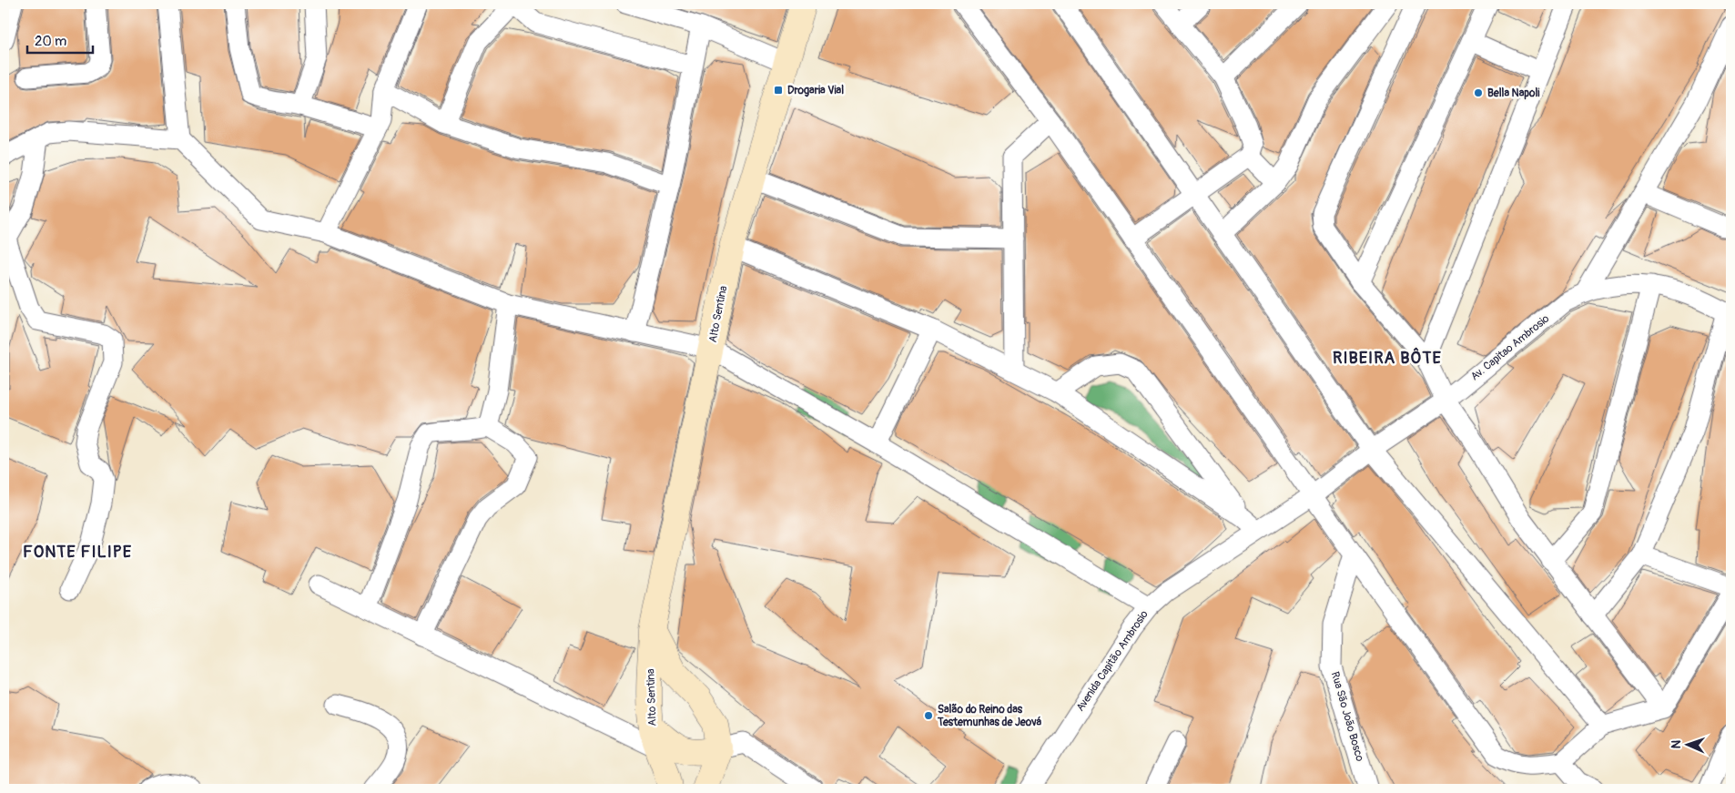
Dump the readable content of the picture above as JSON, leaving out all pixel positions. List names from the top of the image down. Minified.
{"streets":{"main road":["Alto Sentina"],"street":["Av. Capitao Ambrosio","Avenida Capitão Ambrosio","Rua São João Bosco"]},"crossings":[["Av. Capitao Ambrosio","Avenida Capitão Ambrosio"]],"districts":["RIBEIRA BÔTE","FONTE FILIPE"],"places":{"transit":["Drogaria Vial"],"other":["Bella Napoli","Salão do Reino das Testemunhas de Jeová"]},"scale_bar":"20 m","north":"left"}
